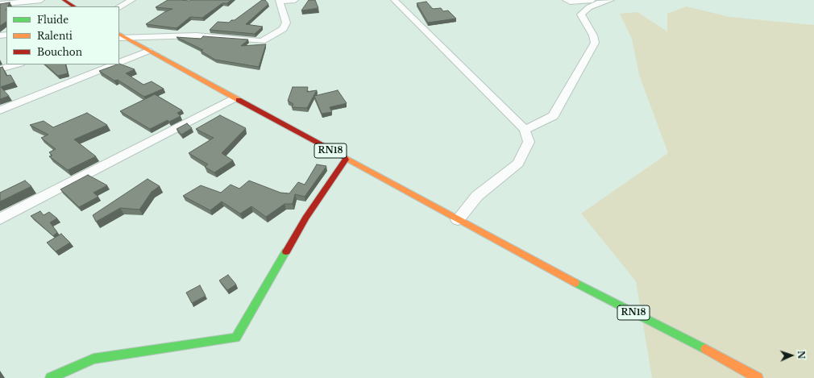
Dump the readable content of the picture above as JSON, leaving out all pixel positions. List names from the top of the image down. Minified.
{"streets":{"main road":["RN18"]},"legend":["Fluide","Ralenti","Bouchon"],"north":"right"}
